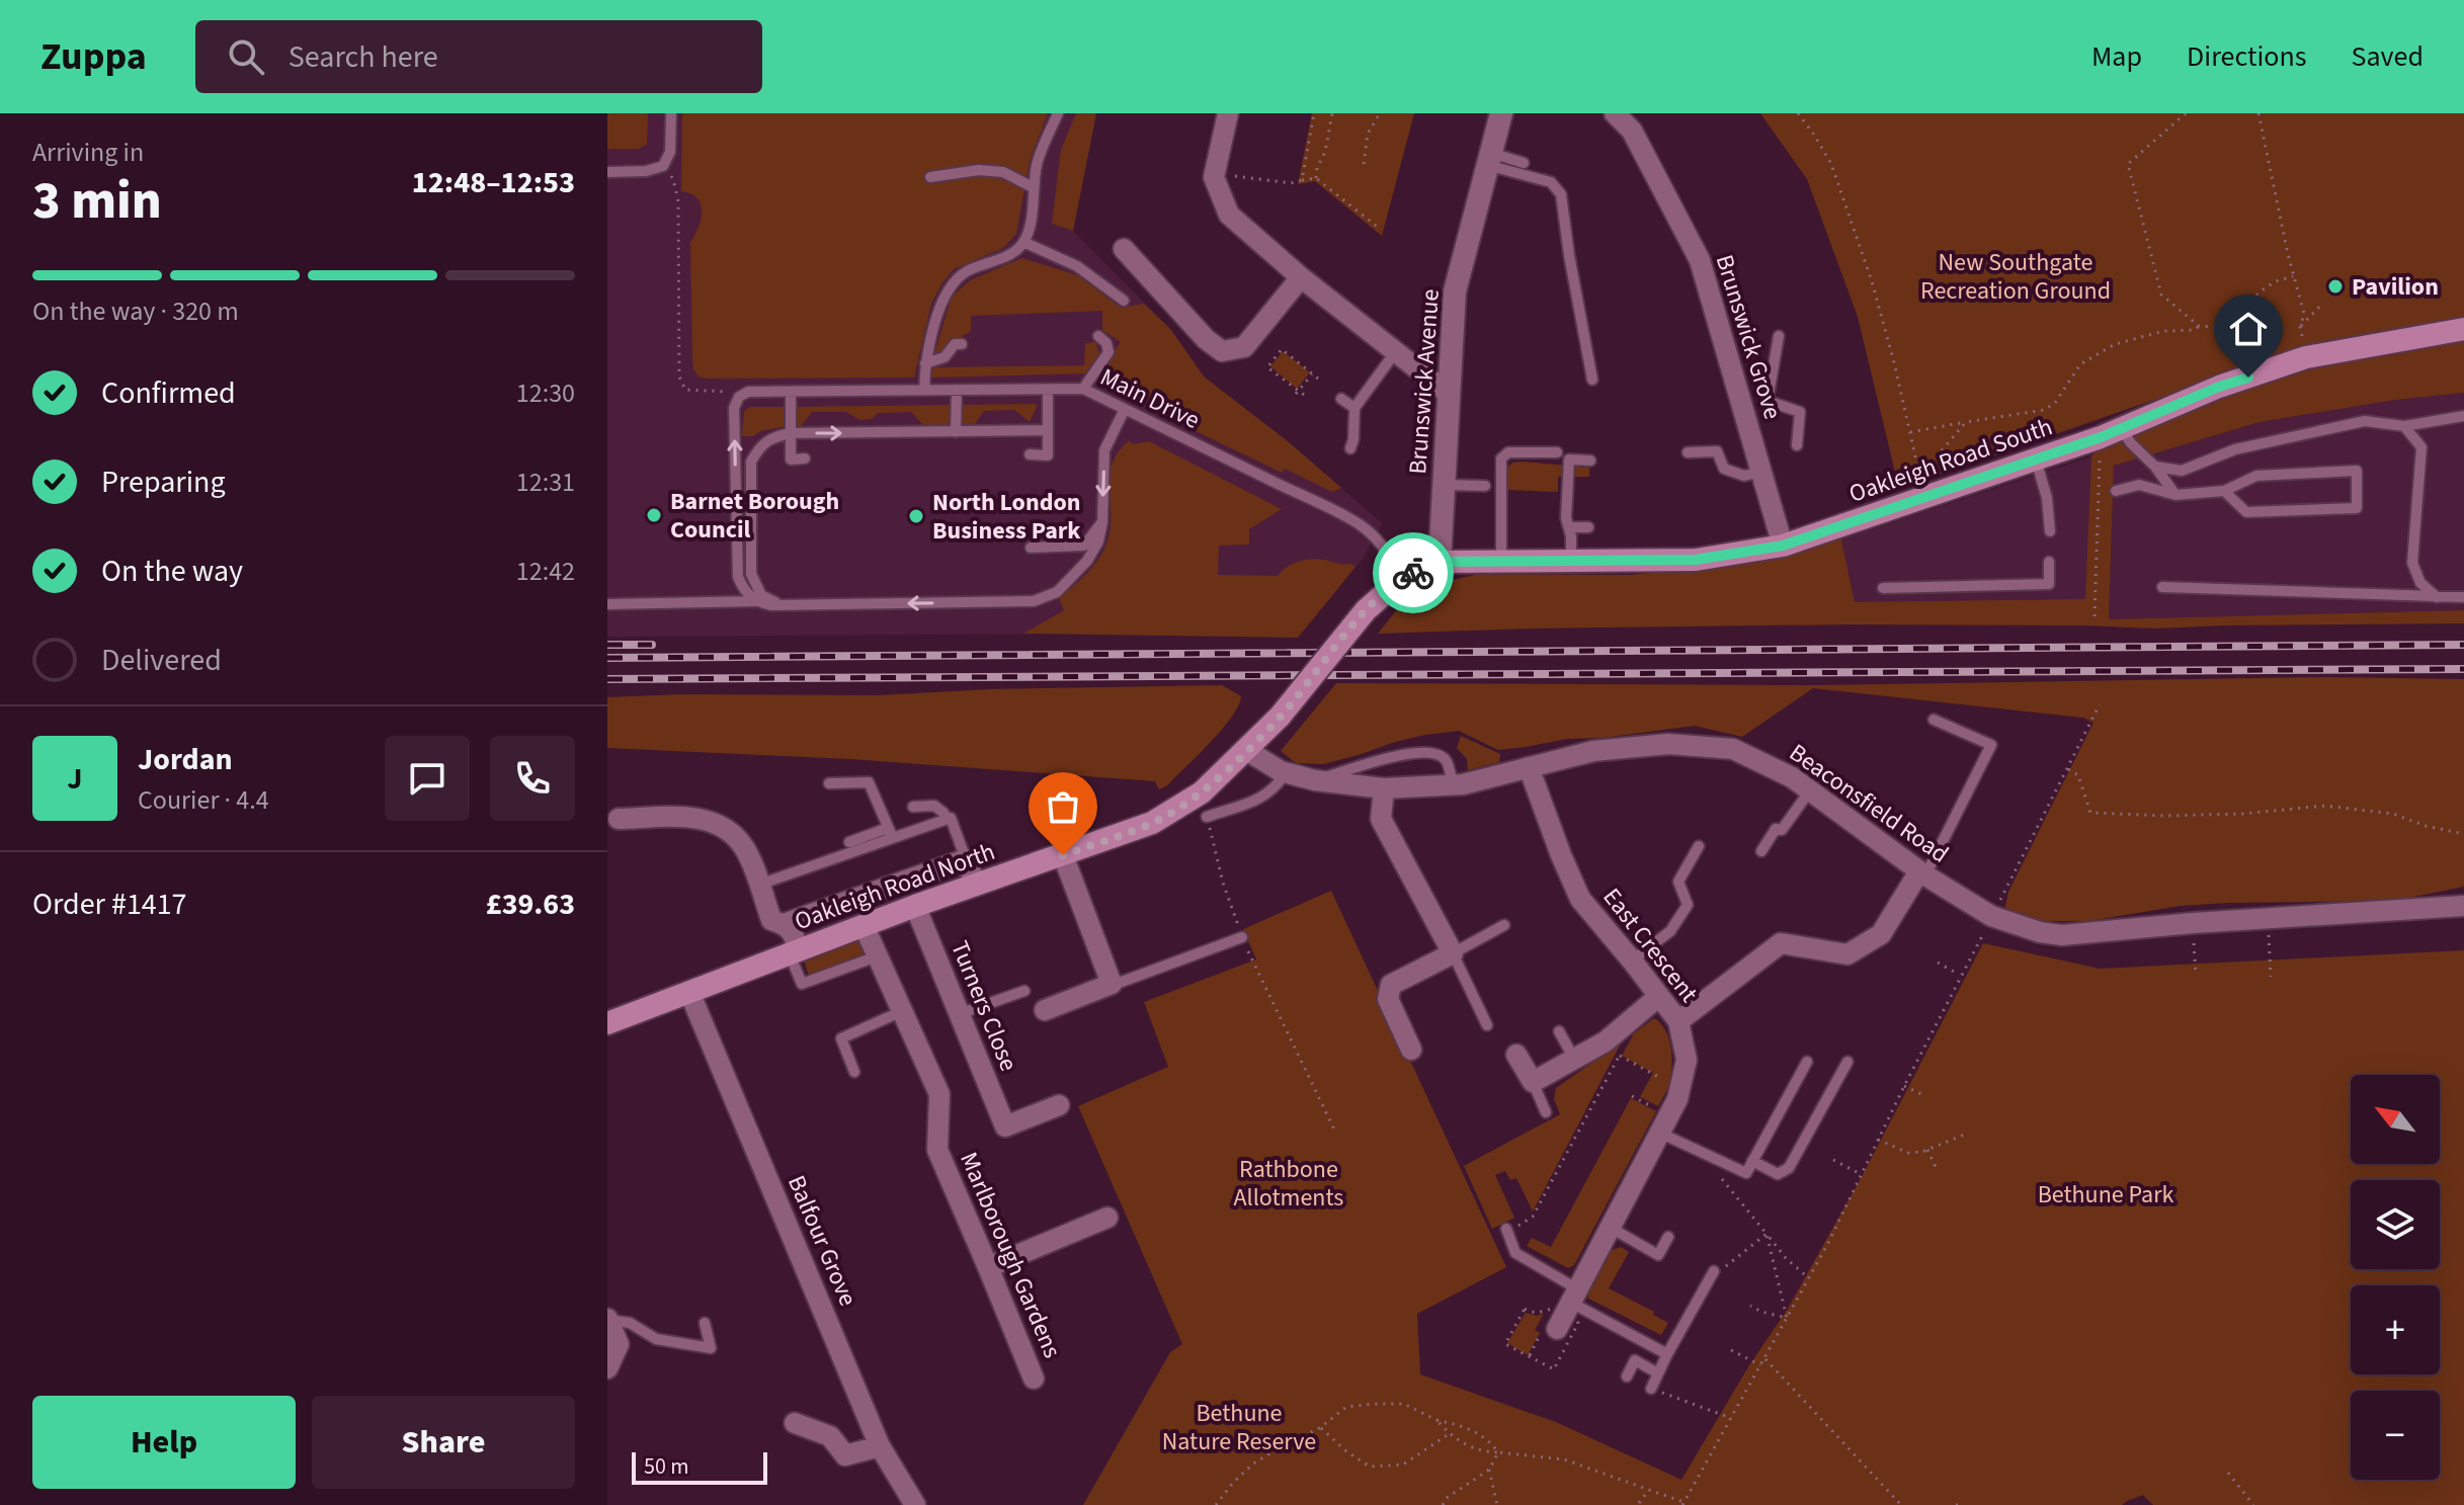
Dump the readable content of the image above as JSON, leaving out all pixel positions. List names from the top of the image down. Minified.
{"streets":{"main road":["Oakleigh Road South","Oakleigh Road North"],"street":["Brunswick Grove","Brunswick Avenue","Beaconsfield Road","East Crescent","Turners Close","Balfour Grove","Marlborough Gardens"],"lane":["Main Drive"]},"crossings":[["Brunswick Grove","Oakleigh Road South"],["Brunswick Avenue","Oakleigh Road South"],["Brunswick Avenue","Oakleigh Road North"],["Main Drive","Oakleigh Road North"],["Oakleigh Road South","Oakleigh Road North"],["Beaconsfield Road","Oakleigh Road North"],["Beaconsfield Road","East Crescent"],["Oakleigh Road North","Turners Close"],["Oakleigh Road North","Balfour Grove"],["Oakleigh Road North","Marlborough Gardens"]],"parks":["New Southgate Recreation Ground","Rathbone Allotments","Bethune Park","Bethune Nature Reserve"],"places":["Pavilion","Barnet Borough Council","North London Business Park"],"scale_bar":"50 m","north":"top left","page":{"header":"Zuppa","search":"Search here","nav":["Map","Directions","Saved"],"heading":["3 min","Arriving in","12:48–12:53"],"panel":["Jordan","Courier · 4.4","Order #1417","£39.63"],"bar":"On the way · 320 m","list":[["Confirmed","12:30"],["Preparing","12:31"],["On the way","12:42"],"Delivered"],"round":"J","map_buttons":["+","−"],"buttons":["Help","Share"],"scale":"50 m"}}
